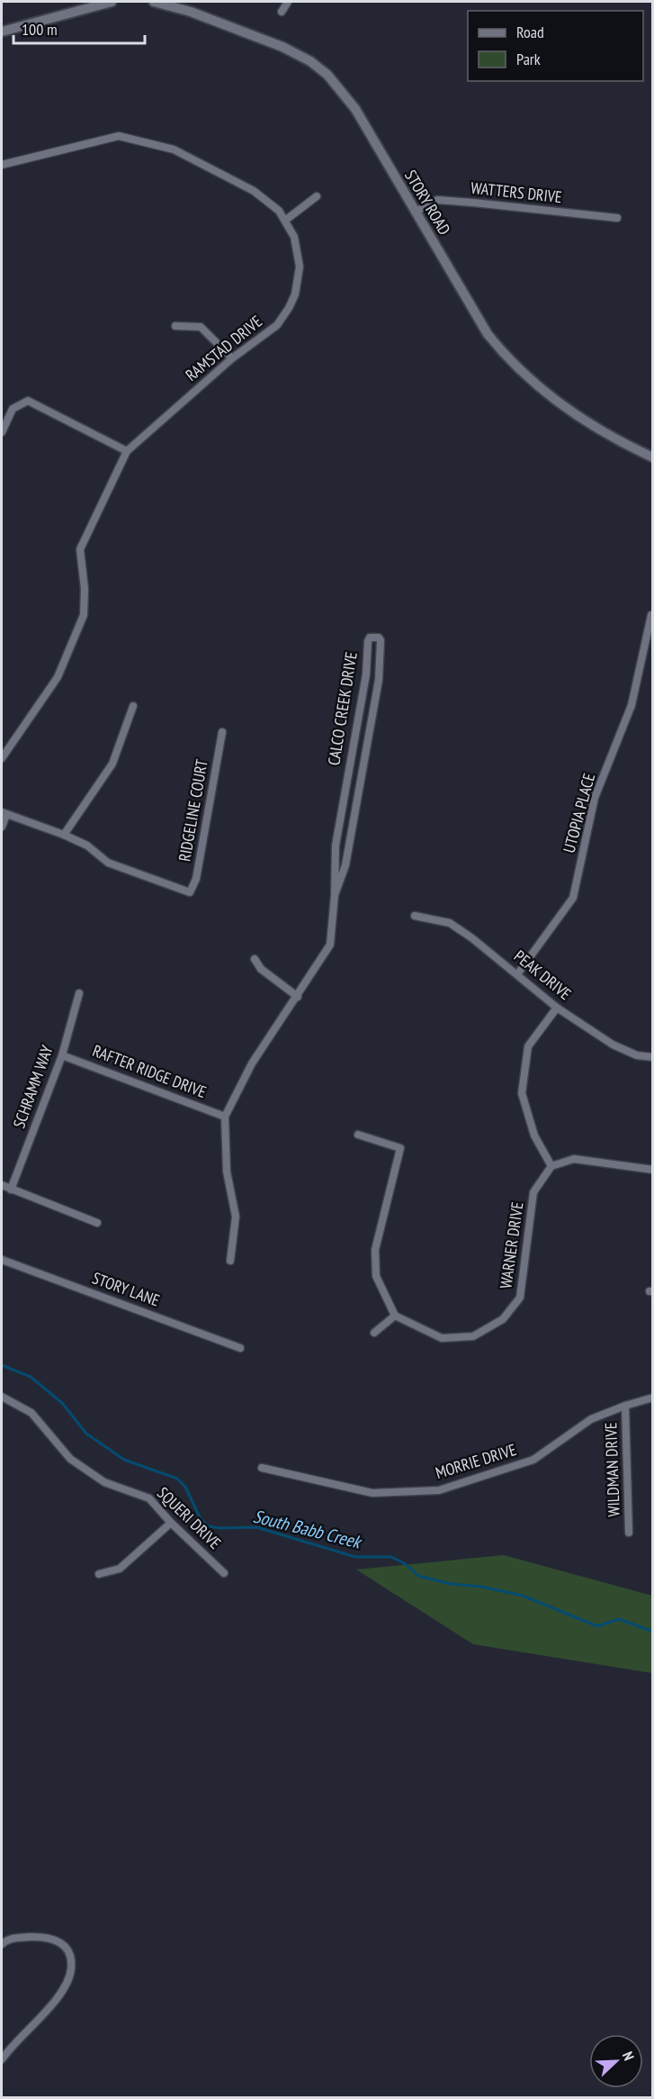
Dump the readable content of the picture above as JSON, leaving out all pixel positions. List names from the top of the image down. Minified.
{"streets":{"street":["WATTERS DRIVE","STORY ROAD","RAMSTAD DRIVE","CALCO CREEK DRIVE","RIDGELINE COURT","UTOPIA PLACE","PEAK DRIVE","RAFTER RIDGE DRIVE","SCHRAMM WAY","WARNER DRIVE","STORY LANE","MORRIE DRIVE","WILDMAN DRIVE","SQUERI DRIVE"]},"crossings":[["WATTERS DRIVE","STORY ROAD"],["CALCO CREEK DRIVE","RAFTER RIDGE DRIVE"],["UTOPIA PLACE","PEAK DRIVE"],["RAFTER RIDGE DRIVE","SCHRAMM WAY"],["MORRIE DRIVE","WILDMAN DRIVE"]],"water":["South Babb Creek"],"legend":["Road","Park"],"scale_bar":"100 m","north":"top right"}
